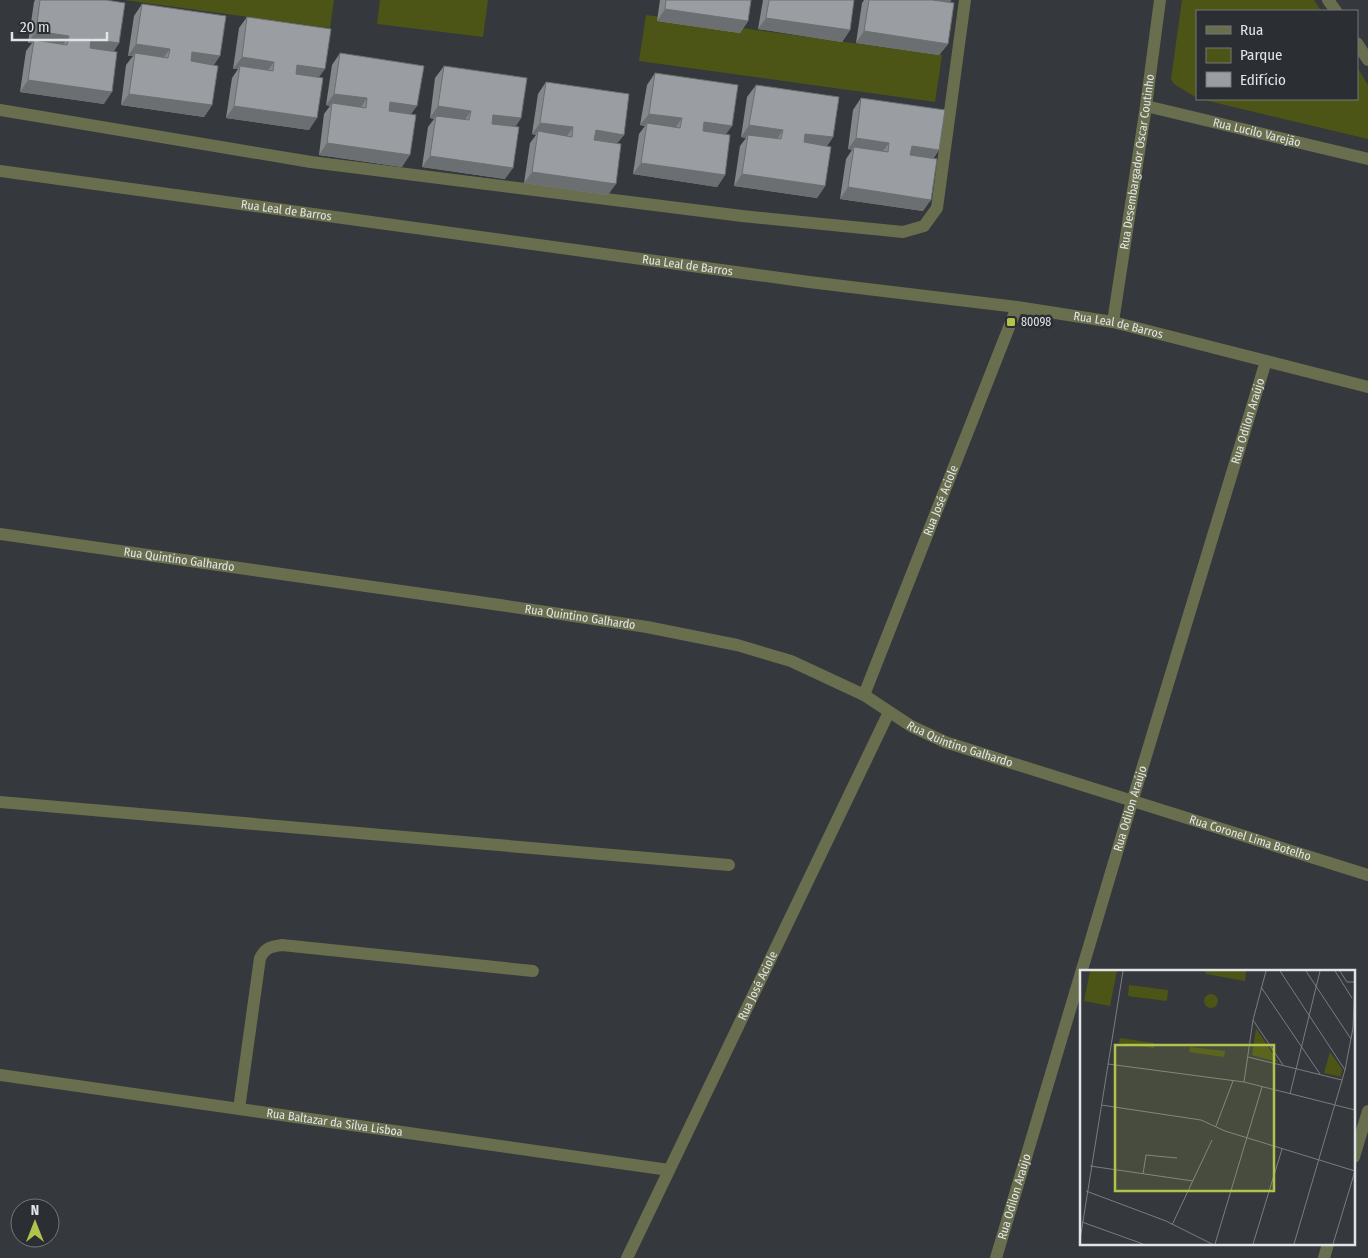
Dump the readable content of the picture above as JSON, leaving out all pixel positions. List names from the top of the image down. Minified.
{"streets":{"street":["Rua Lucilo Varejão","Rua Desembargador Oscar Coutinho","Rua Leal de Barros","Rua Odilon Araújo","Rua José Aciole","Rua Quintino Galhardo","Rua Coronel Lima Botelho","Rua Baltazar da Silva Lisboa"]},"crossings":[["Rua Lucilo Varejão","Rua Desembargador Oscar Coutinho"],["Rua Desembargador Oscar Coutinho","Rua Leal de Barros"],["Rua Leal de Barros","Rua Odilon Araújo"],["Rua Leal de Barros","Rua José Aciole"],["Rua Odilon Araújo","Rua Quintino Galhardo"],["Rua Odilon Araújo","Rua Coronel Lima Botelho"],["Rua José Aciole","Rua Quintino Galhardo"],["Rua José Aciole","Rua Baltazar da Silva Lisboa"],["Rua Quintino Galhardo","Rua Coronel Lima Botelho"]],"places":{"transit":["80098"]},"legend":["Rua","Parque","Edifício"],"scale_bar":"20 m","north":"top"}
